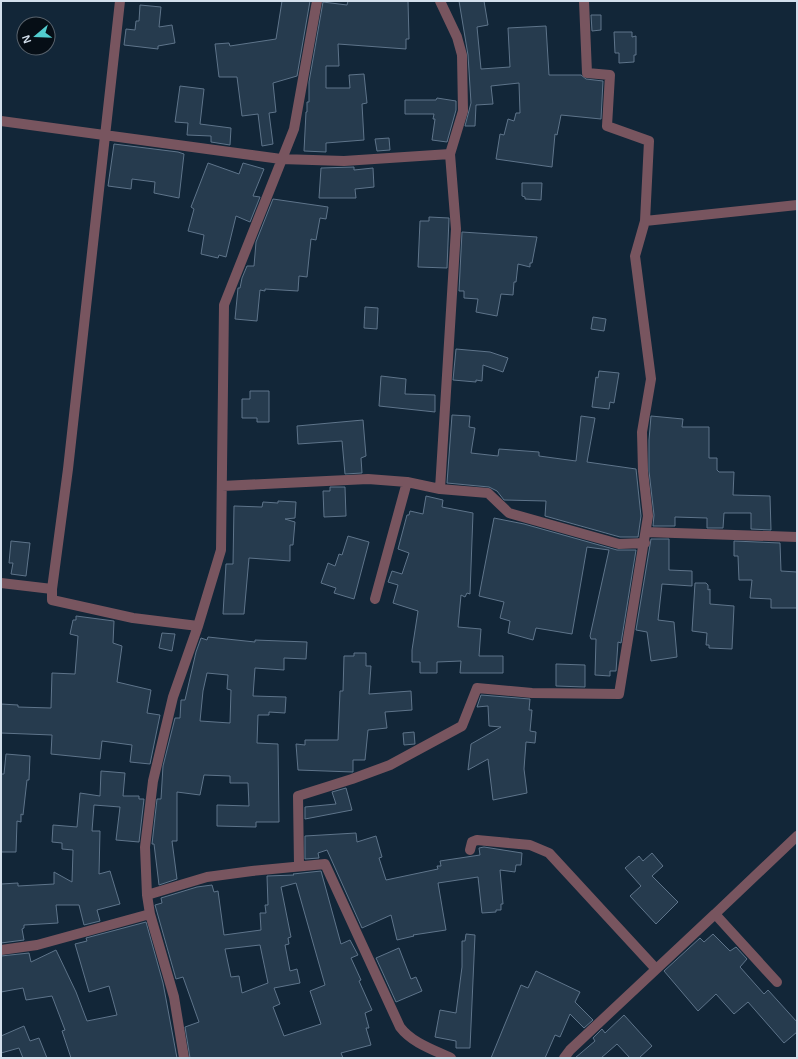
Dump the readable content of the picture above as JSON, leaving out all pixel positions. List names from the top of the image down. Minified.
{"north":"left"}
